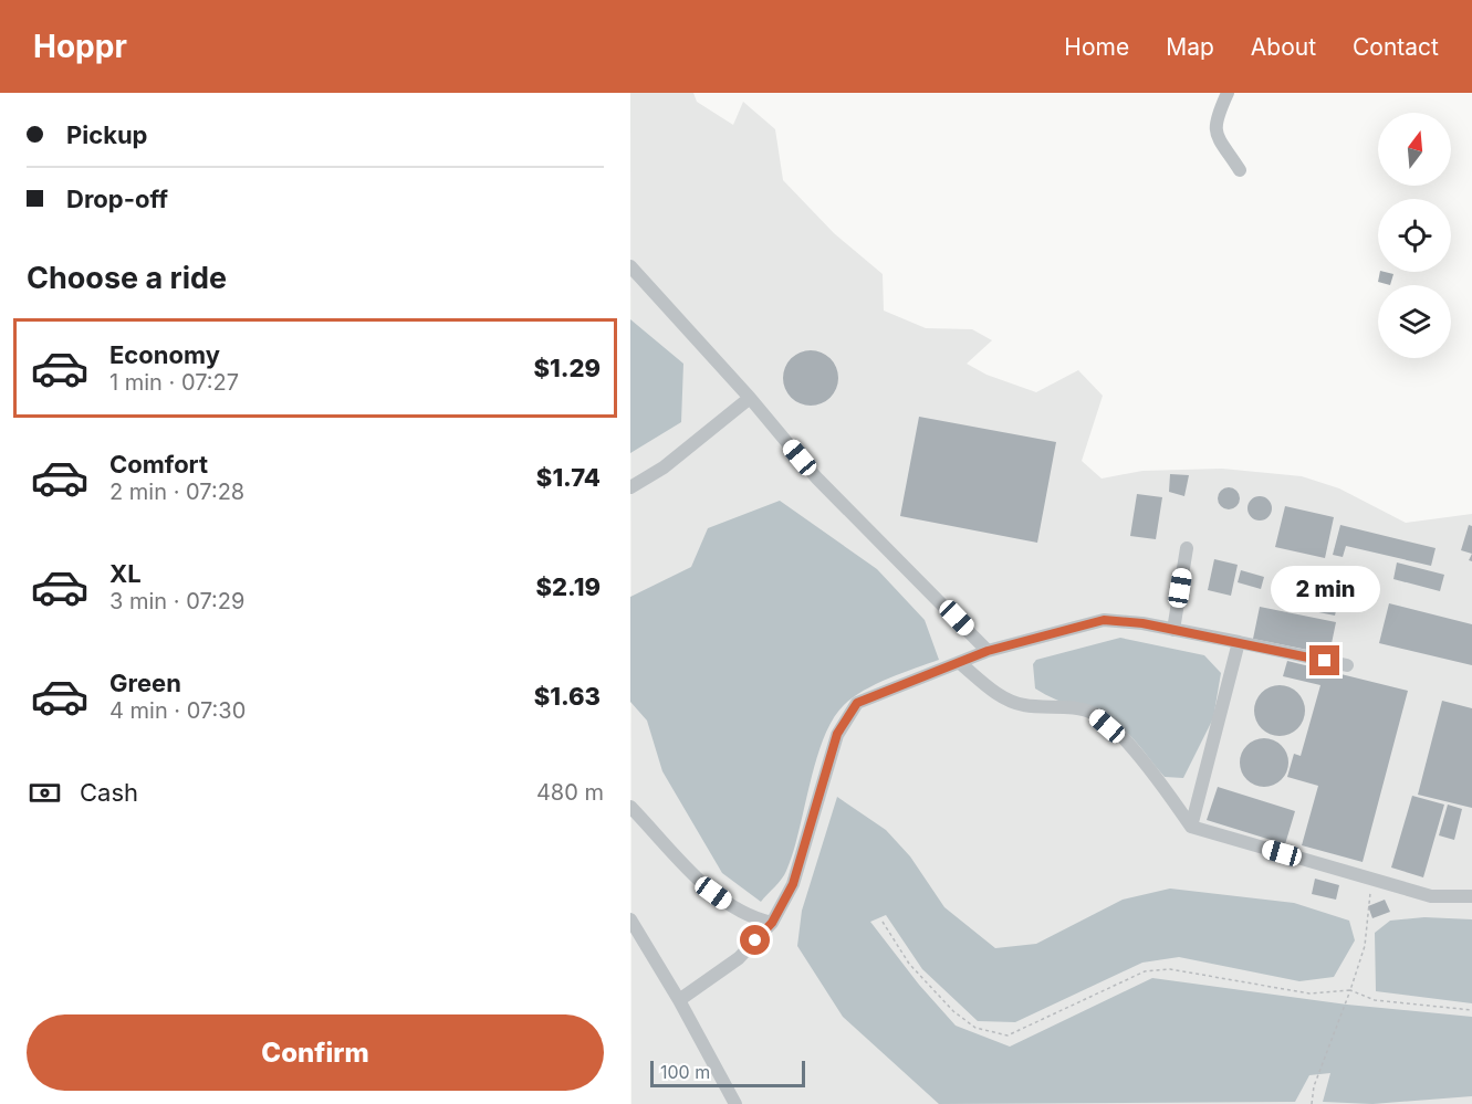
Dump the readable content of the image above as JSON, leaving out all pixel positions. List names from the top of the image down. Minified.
{"scale_bar":"100 m","north":"top","page":{"header":"Hoppr","nav":["Home","Map","About","Contact"],"banner":["Pickup","Drop-off"],"heading":"Choose a ride","list":[{"name":"Economy","note":"1 min · 07:27","value":"$1.29"},{"name":"Comfort","note":"2 min · 07:28","value":"$1.74"},{"name":"XL","note":"3 min · 07:29","value":"$2.19"},{"name":"Green","note":"4 min · 07:30","value":"$1.63"}],"bubble":"2 min","pay":["Cash","480 m"],"buttons":"Confirm","scale":"100 m"}}
